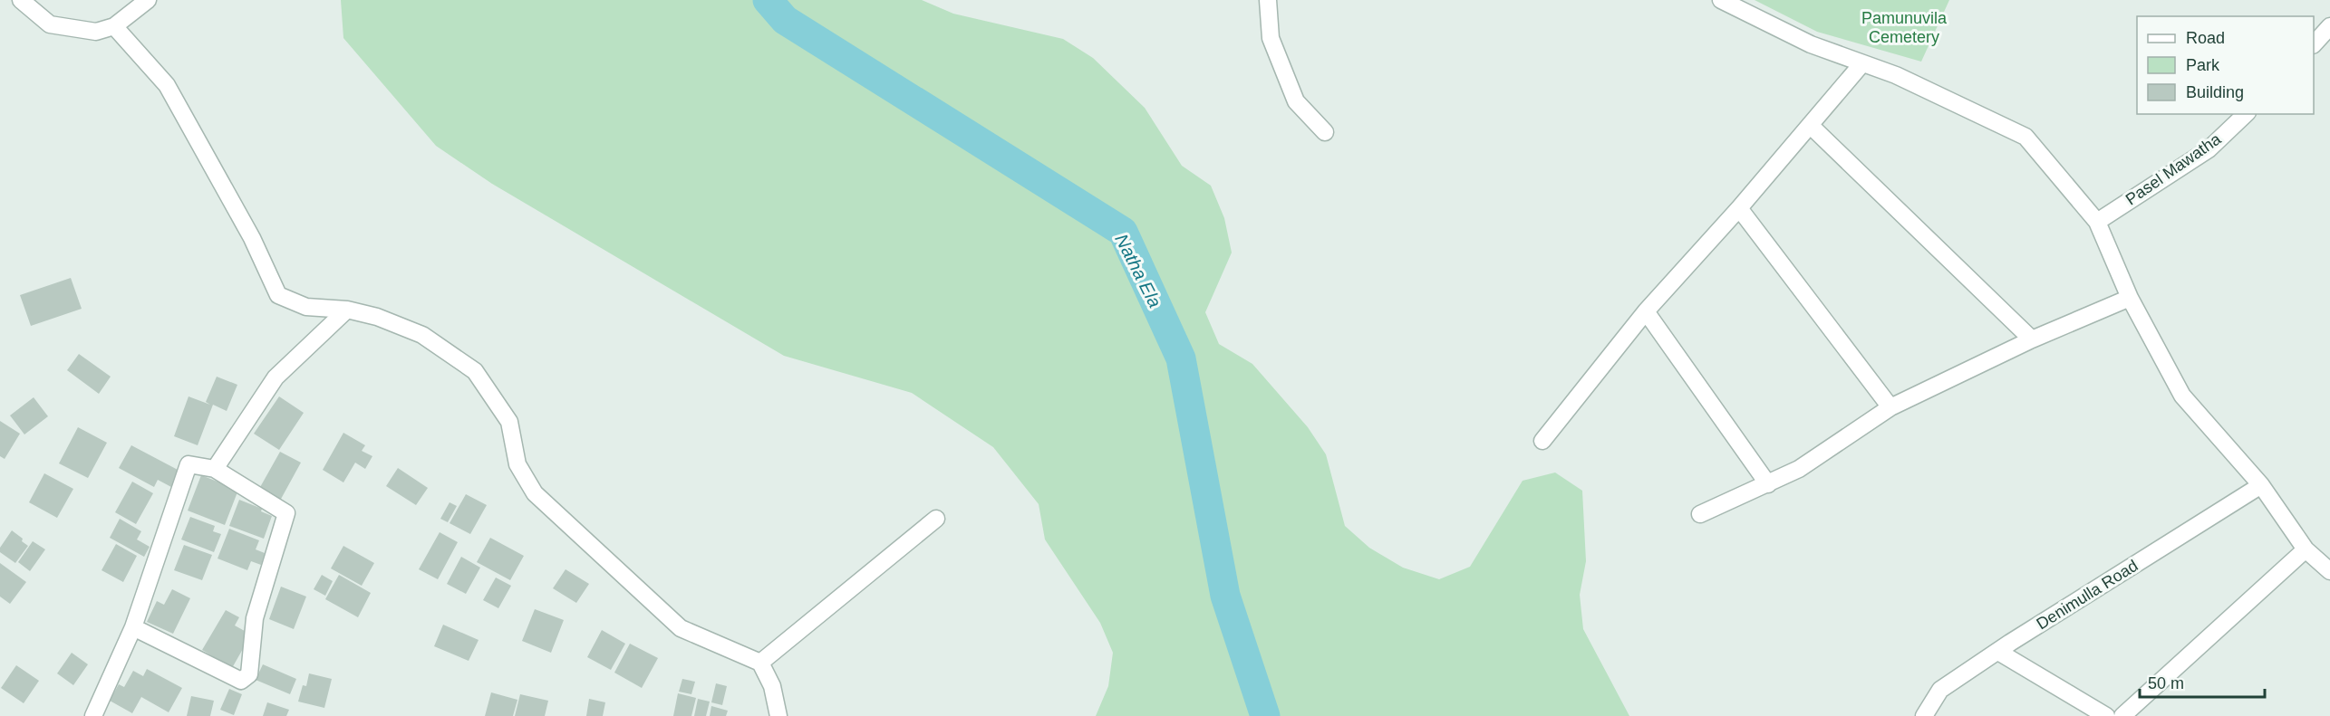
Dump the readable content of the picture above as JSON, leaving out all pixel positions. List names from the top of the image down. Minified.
{"streets":{"street":["Pasel Mawatha","Denimulla Road"]},"water":["Natha Ela"],"parks":["Pamunuvila Cemetery"],"legend":["Road","Park","Building"],"scale_bar":"50 m"}
